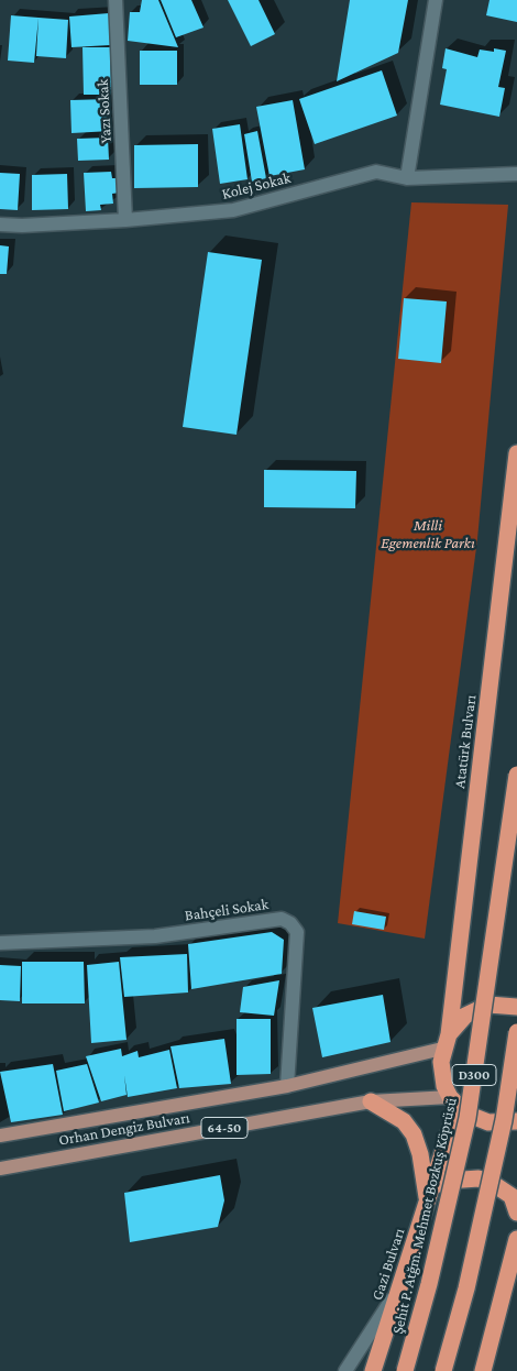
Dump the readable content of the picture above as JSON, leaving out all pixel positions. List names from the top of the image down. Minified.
{"streets":{"highway":["Atatürk Bulvarı","D300","Şehit P. Atğm. Mehmet Bozkuş Köprüsü","Gazi Bulvarı"],"main road":["64-50","Orhan Dengiz Bulvarı"],"street":["Yazı Sokak","Kolej Sokak","Bahçeli Sokak"]},"crossings":[["Yazı Sokak","Kolej Sokak"],["Atatürk Bulvarı","Orhan Dengiz Bulvarı"],["Atatürk Bulvarı","Gazi Bulvarı"],["Bahçeli Sokak","Orhan Dengiz Bulvarı"],["Orhan Dengiz Bulvarı","Gazi Bulvarı"]],"parks":["Milli Egemenlik Parkı"]}
